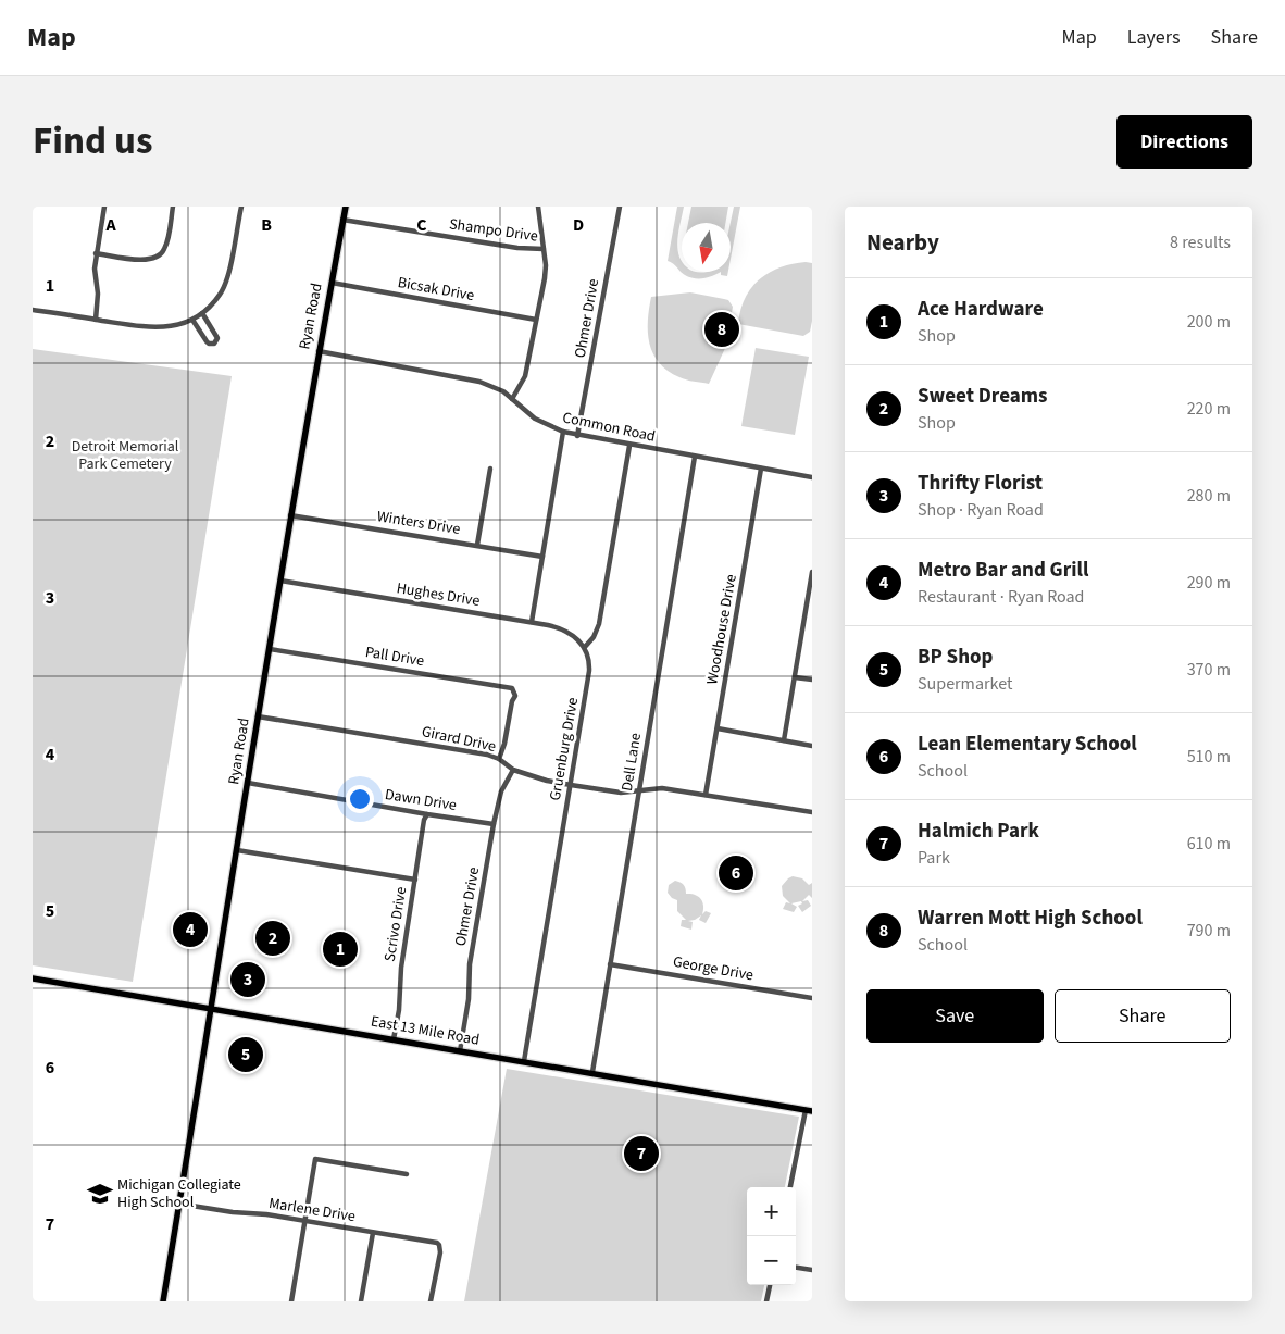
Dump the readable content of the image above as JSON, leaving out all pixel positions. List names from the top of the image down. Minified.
{"streets":{"main road":["Ryan Road","East 13 Mile Road"],"street":["Shampo Drive","Bicsak Drive","Ohmer Drive","Common Road","Winters Drive","Hughes Drive","Woodhouse Drive","Pall Drive","Girard Drive","Gruenburg Drive","Dell Lane","Dawn Drive","Scrivo Drive","George Drive","Marlene Drive"]},"crossings":[["Shampo Drive","Ryan Road"],["Bicsak Drive","Ryan Road"],["Ryan Road","Common Road"],["Ryan Road","Winters Drive"],["Ryan Road","Hughes Drive"],["Ryan Road","Pall Drive"],["Ryan Road","Girard Drive"],["Ryan Road","Dawn Drive"],["Ryan Road","East 13 Mile Road"],["Ryan Road","Marlene Drive"],["Ohmer Drive","Common Road"],["Ohmer Drive","Girard Drive"],["Ohmer Drive","Dawn Drive"],["Ohmer Drive","East 13 Mile Road"],["Common Road","Woodhouse Drive"],["Common Road","Dell Lane"],["Hughes Drive","Gruenburg Drive"],["Woodhouse Drive","Girard Drive"],["Pall Drive","Girard Drive"],["Girard Drive","Gruenburg Drive"],["Girard Drive","Dell Lane"],["Gruenburg Drive","East 13 Mile Road"],["Dell Lane","George Drive"],["Dell Lane","East 13 Mile Road"],["Dawn Drive","Scrivo Drive"],["Scrivo Drive","East 13 Mile Road"]],"parks":["Detroit Memorial Park Cemetery"],"places":{"school or university":["Michigan Collegiate High School"]},"north":"bottom","page":{"header":"Map","nav":["Map","Layers","Share"],"title":"Find us","buttons":["Directions",["Save","Share"]],"heading":["Nearby","8 results"],"list":[{"mark":"1","name":"Ace Hardware","note":"Shop","value":"200 m"},{"mark":"2","name":"Sweet Dreams","note":"Shop","value":"220 m"},{"mark":"3","name":"Thrifty Florist","note":"Shop · Ryan Road","value":"280 m"},{"mark":"4","name":"Metro Bar and Grill","note":"Restaurant · Ryan Road","value":"290 m"},{"mark":"5","name":"BP Shop","note":"Supermarket","value":"370 m"},{"mark":"6","name":"Lean Elementary School","note":"School","value":"510 m"},{"mark":"7","name":"Halmich Park","note":"Park","value":"610 m"},{"mark":"8","name":"Warren Mott High School","note":"School","value":"790 m"}],"pins":["8","6","4","2","1","3","5","7"],"map_buttons":["+","−"]},"grid":{"columns":["A","B","C","D"],"rows":["1","2","3","4","5","6","7"]}}
